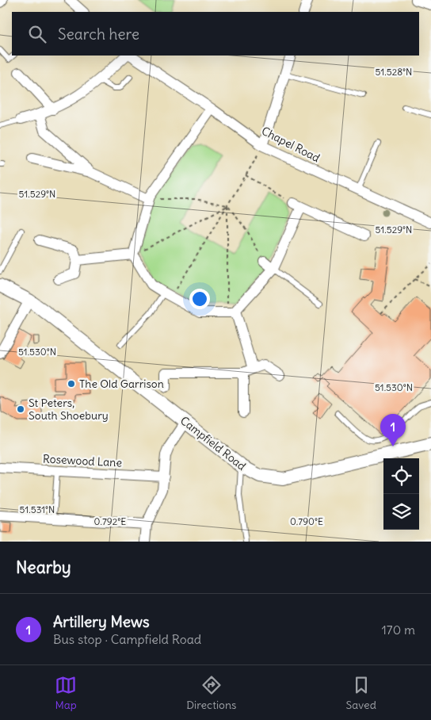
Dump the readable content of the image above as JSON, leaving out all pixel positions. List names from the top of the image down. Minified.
{"streets":{"street":["Chapel Road","Campfield Road","Rosewood Lane"]},"places":["The Old Garrison","St Peters, South Shoebury"],"page":{"search":"Search here","pins":"1","heading":"Nearby","list":[{"mark":"1","name":"Artillery Mews","note":"Bus stop · Campfield Road","value":"170 m"}],"nav":["Map","Directions","Saved"]},"coordinates":["51.528°N","51.529°N","51.530°N","51.531°N","0.792°E","0.790°E"]}
